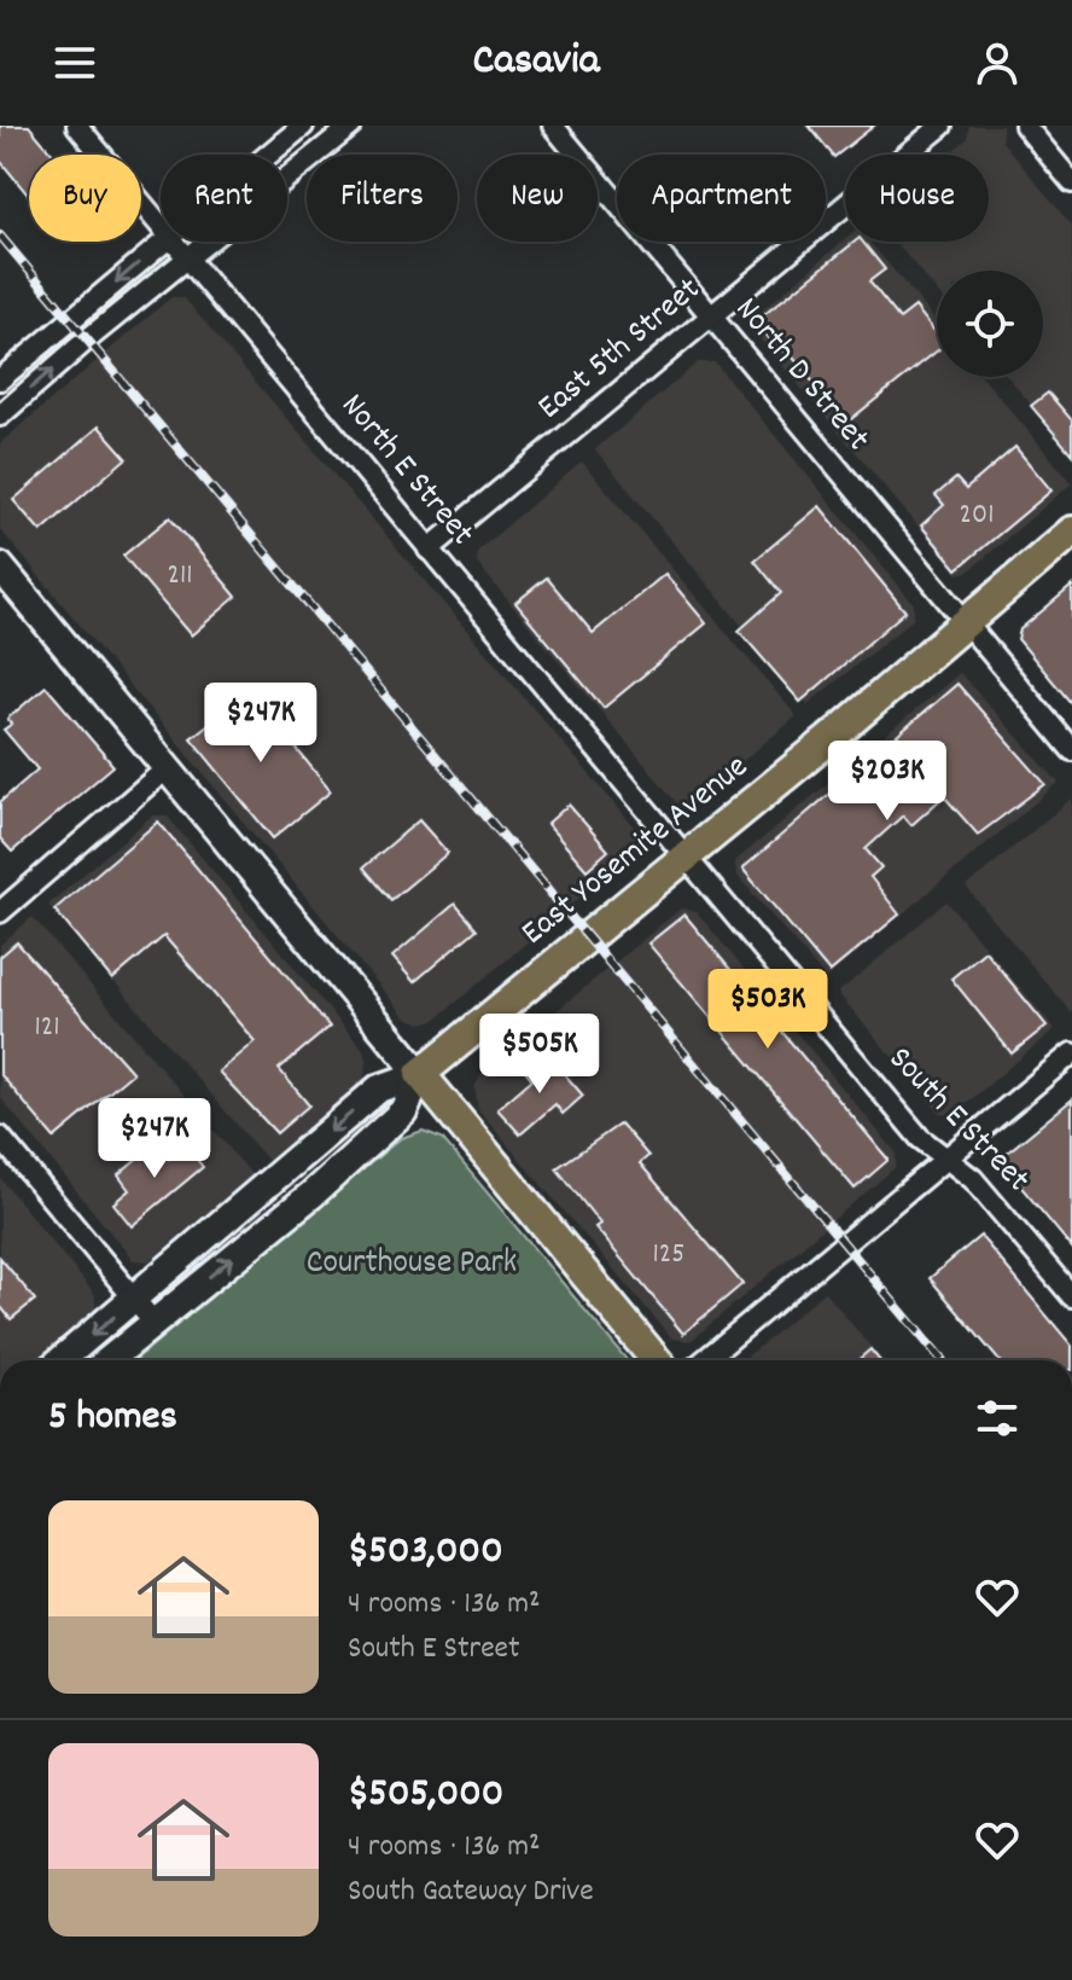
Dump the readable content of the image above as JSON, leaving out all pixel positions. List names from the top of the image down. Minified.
{"streets":{"main road":["East Yosemite Avenue"],"street":["East 5th Street","North D Street","North E Street","South E Street"]},"crossings":[["East 5th Street","North D Street"],["East 5th Street","North E Street"],["North D Street","East Yosemite Avenue"],["North E Street","East Yosemite Avenue"],["North E Street","South E Street"],["East Yosemite Avenue","South E Street"]],"parks":["Courthouse Park"],"house_numbers":["201","211","121","125"],"page":{"header":"Casavia","chip":["Buy","Rent","Filters","New","Apartment","House"],"price":["$247K","$203K","$503K","$505K","$247K"],"heading":"5 homes","list":[{"name":"$503,000","note":"4 rooms · 136 m² · South E Street"},{"name":"$505,000","note":"4 rooms · 136 m² · South Gateway Drive"}]}}
